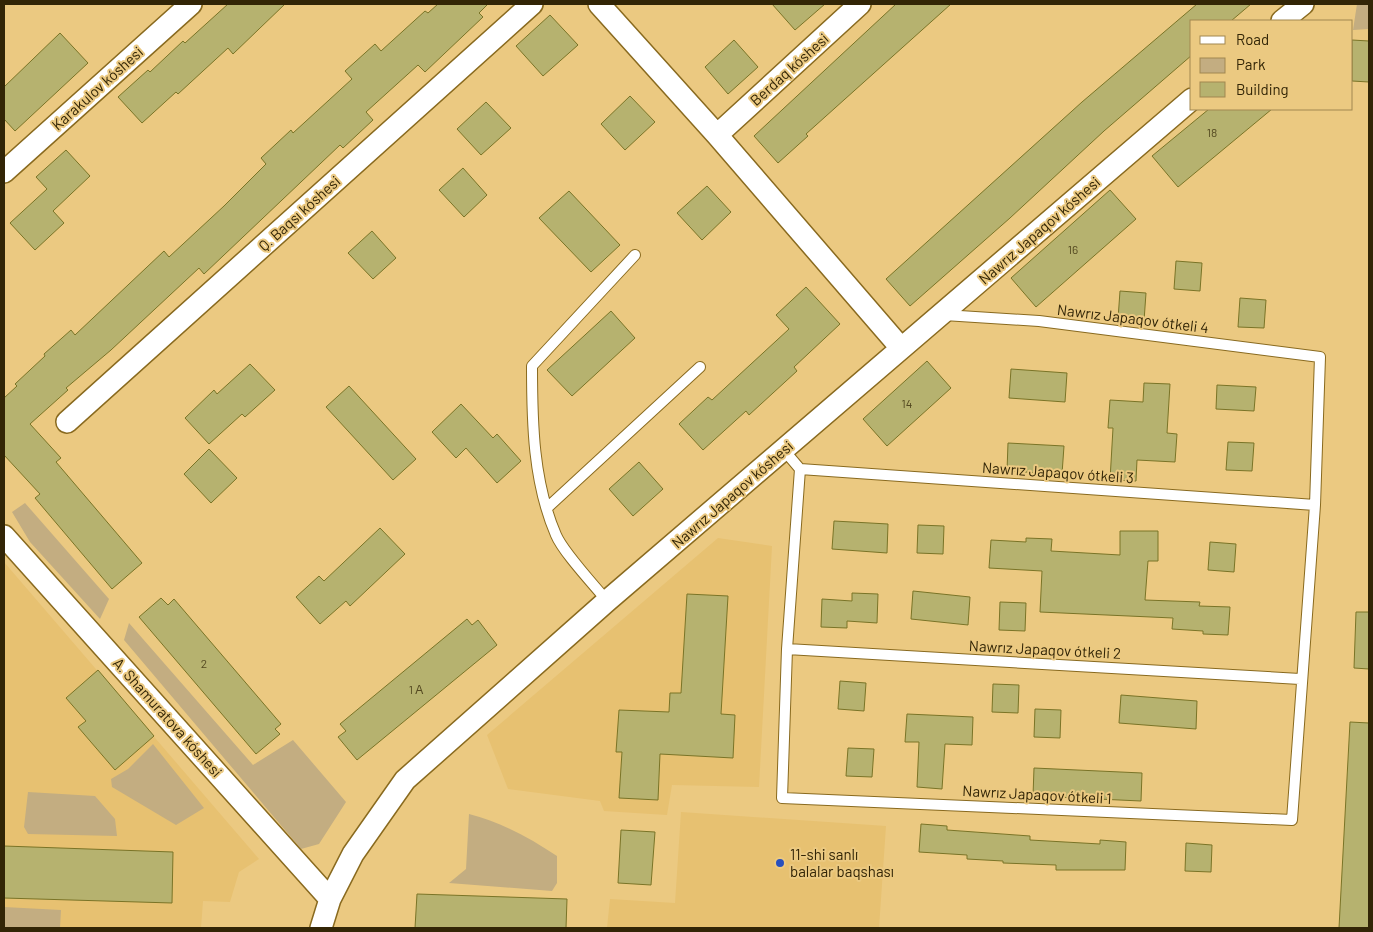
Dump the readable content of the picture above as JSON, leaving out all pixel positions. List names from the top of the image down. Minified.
{"streets":{"street":["Berdaq kóshesi","Karakulov kóshesi","Q. Baqsı kóshesi","Nawrız Japaqov kóshesi","A. Shamuratova kóshesi"],"lane":["Nawrız Japaqov ótkeli 4","Nawrız Japaqov ótkeli 3","Nawrız Japaqov ótkeli 2","Nawrız Japaqov ótkeli 1"]},"crossings":[["Nawrız Japaqov kóshesi","Nawrız Japaqov ótkeli 4"],["Nawrız Japaqov kóshesi","A. Shamuratova kóshesi"],["Nawrız Japaqov ótkeli 4","Nawrız Japaqov ótkeli 3"],["Nawrız Japaqov ótkeli 2","Nawrız Japaqov ótkeli 1"]],"places":["11-shi sanlı balalar baqshası"],"house_numbers":["18","16","14","2","1 А"],"legend":["Road","Park","Building"]}
